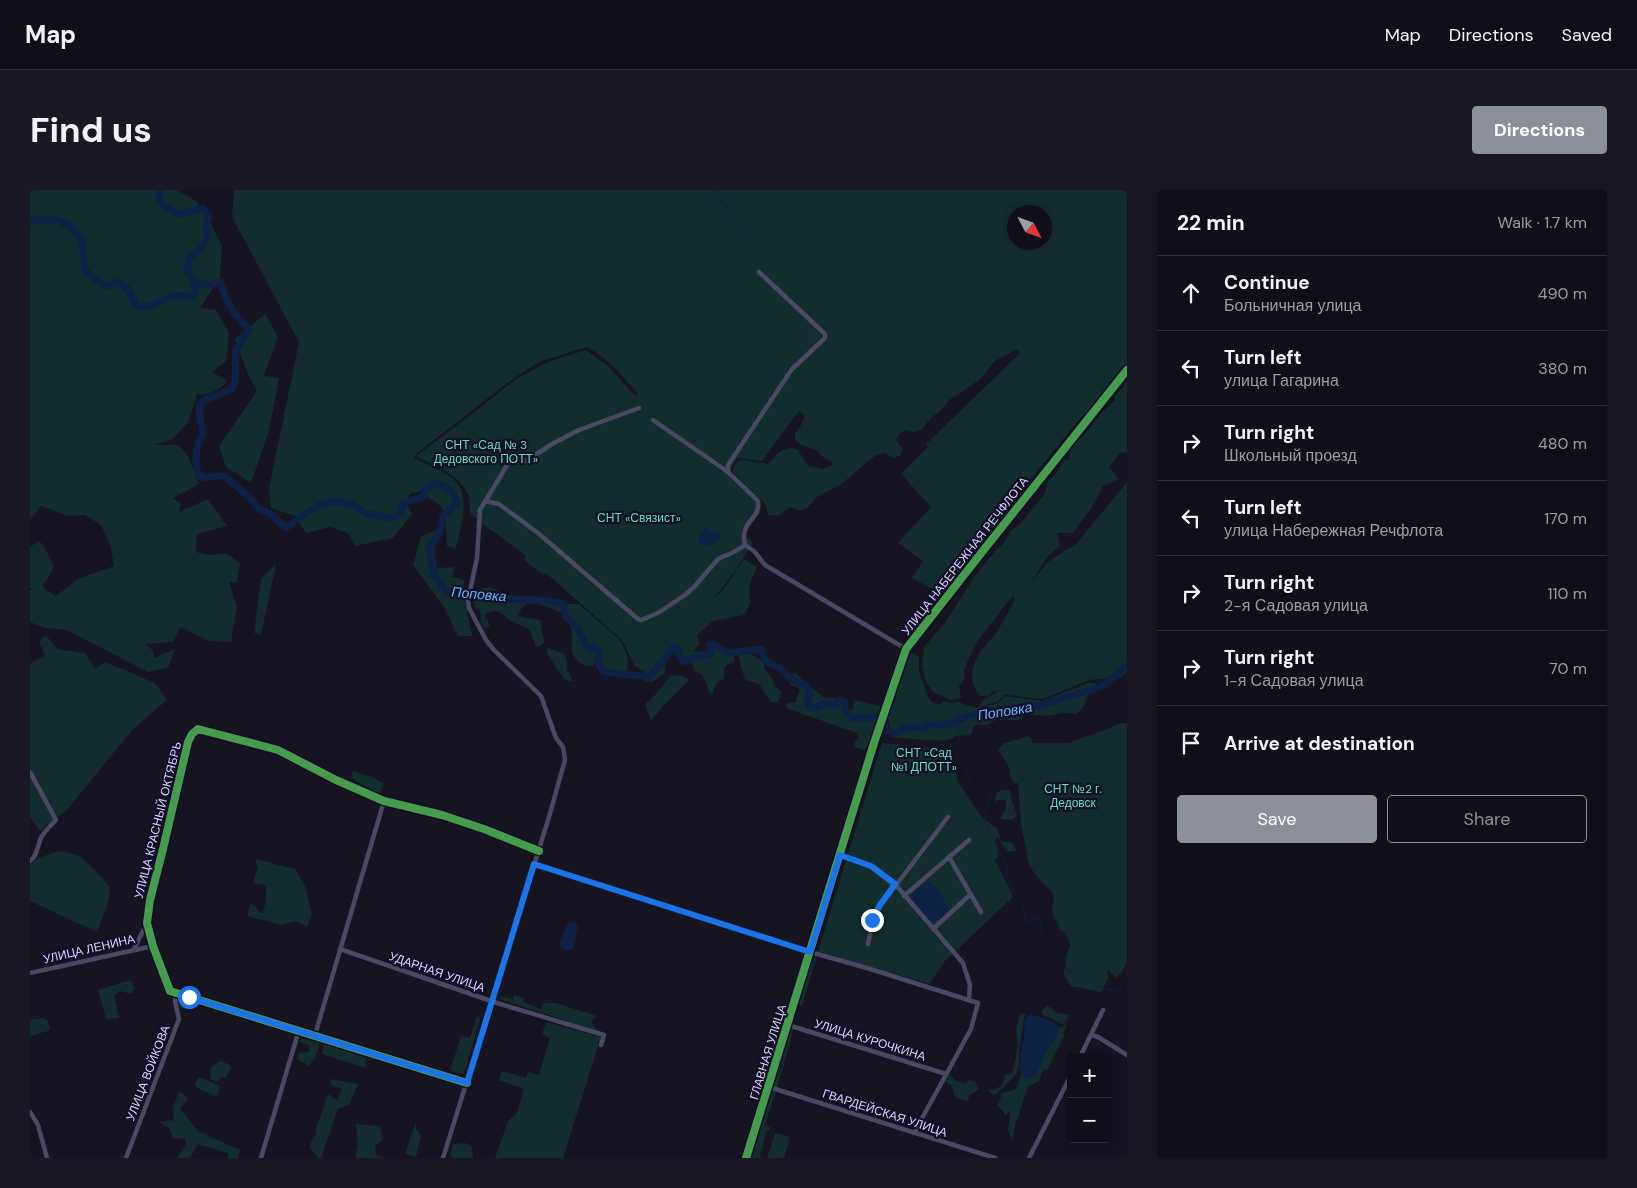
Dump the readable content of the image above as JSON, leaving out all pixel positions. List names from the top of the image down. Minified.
{"streets":{"street":["УЛИЦА НАБЕРЕЖНАЯ РЕЧФЛОТА","УЛИЦА КРАСНЫЙ ОКТЯБРЬ","УЛИЦА ЛЕНИНА","УДАРНАЯ УЛИЦА","УЛИЦА КУРОЧКИНА","ГЛАВНАЯ УЛИЦА","УЛИЦА ВОЙКОВА","ГВАРДЕЙСКАЯ УЛИЦА"]},"crossings":[["УЛИЦА НАБЕРЕЖНАЯ РЕЧФЛОТА","ГЛАВНАЯ УЛИЦА"],["УЛИЦА КРАСНЫЙ ОКТЯБРЬ","УЛИЦА ЛЕНИНА"],["УЛИЦА КРАСНЫЙ ОКТЯБРЬ","УЛИЦА ВОЙКОВА"],["УЛИЦА КУРОЧКИНА","ГЛАВНАЯ УЛИЦА"],["ГЛАВНАЯ УЛИЦА","ГВАРДЕЙСКАЯ УЛИЦА"]],"water":["Поповка"],"parks":["СНТ «Сад № 3 Дедовского ПОТТ»","СНТ «Связист»","СНТ «Сад №1 ДПОТТ»","СНТ №2 г. Дедовск"],"north":"bottom right","page":{"header":"Map","nav":["Map","Directions","Saved"],"buttons":["Directions",["Save","Share"]],"title":"Find us","heading":["22 min","Walk · 1.7 km"],"list":[["Continue","Больничная улица","490 m"],["Turn left","улица Гагарина","380 m"],["Turn right","Школьный проезд","480 m"],["Turn left","улица Набережная Речфлота","170 m"],["Turn right","2-я Садовая улица","110 m"],["Turn right","1-я Садовая улица","70 m"],"Arrive at destination"],"map_buttons":["+","−"]}}
